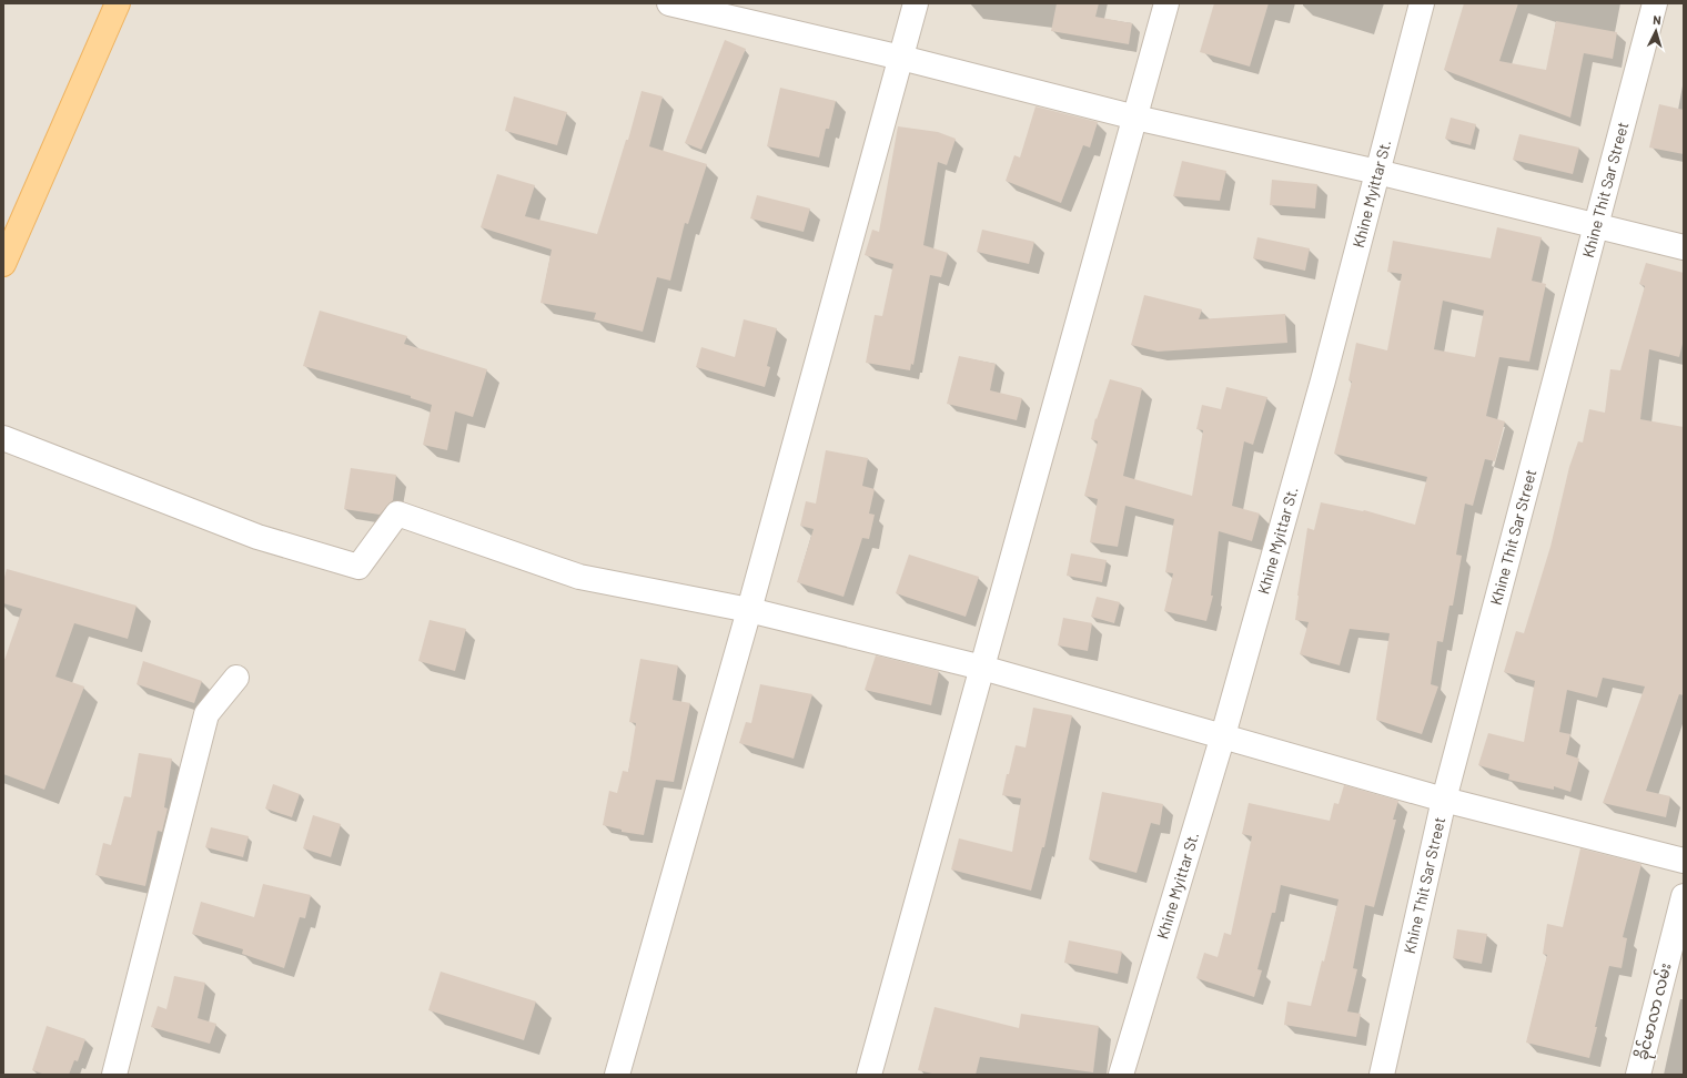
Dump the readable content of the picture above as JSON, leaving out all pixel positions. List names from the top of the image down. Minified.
{"streets":{"street":["Khine Thit Sar Street","Khine Myittar St.","ခိုင်မာလာ လမ်း"]},"north":"top"}
